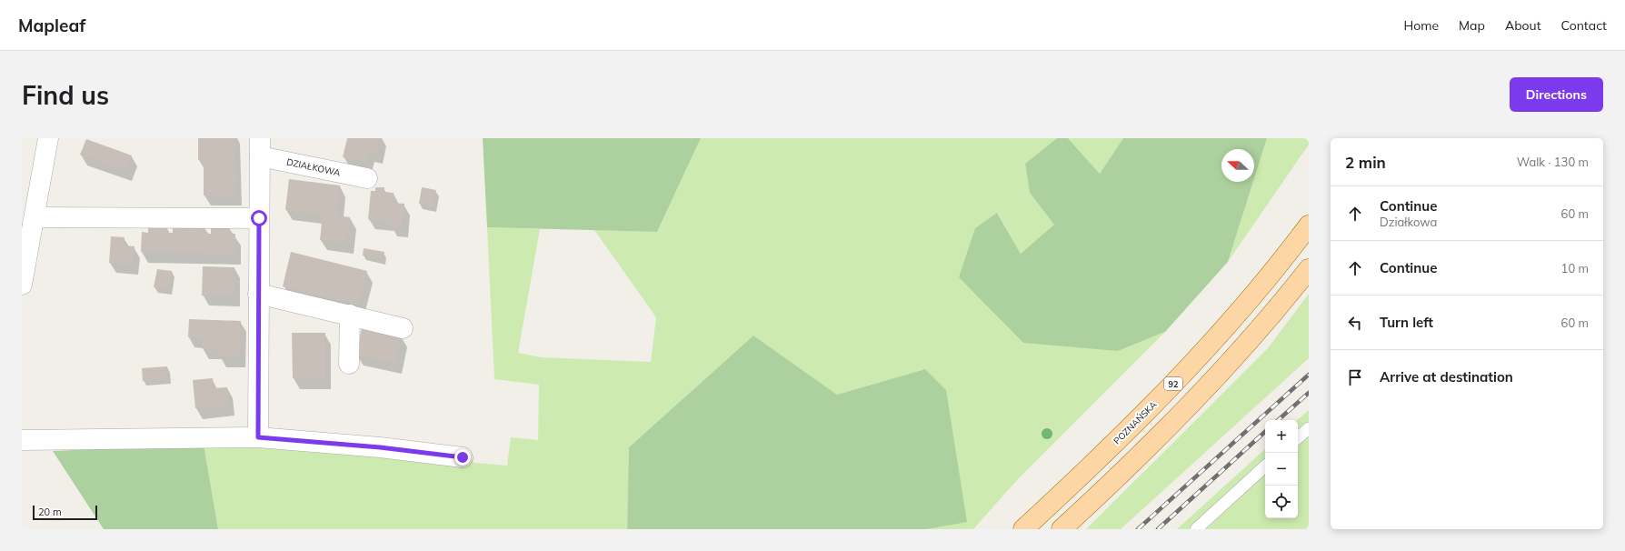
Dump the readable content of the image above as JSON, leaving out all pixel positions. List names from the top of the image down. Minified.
{"streets":{"main road":["92","POZNAŃSKA"],"street":["DZIAŁKOWA"]},"scale_bar":"20 m","north":"left","page":{"header":"Mapleaf","nav":["Home","Map","About","Contact"],"buttons":"Directions","title":"Find us","heading":["2 min","Walk · 130 m"],"list":[["Continue","Działkowa","60 m"],["Continue","10 m"],["Turn left","60 m"],"Arrive at destination"],"map_buttons":["+","−"],"scale":"20 m"}}
